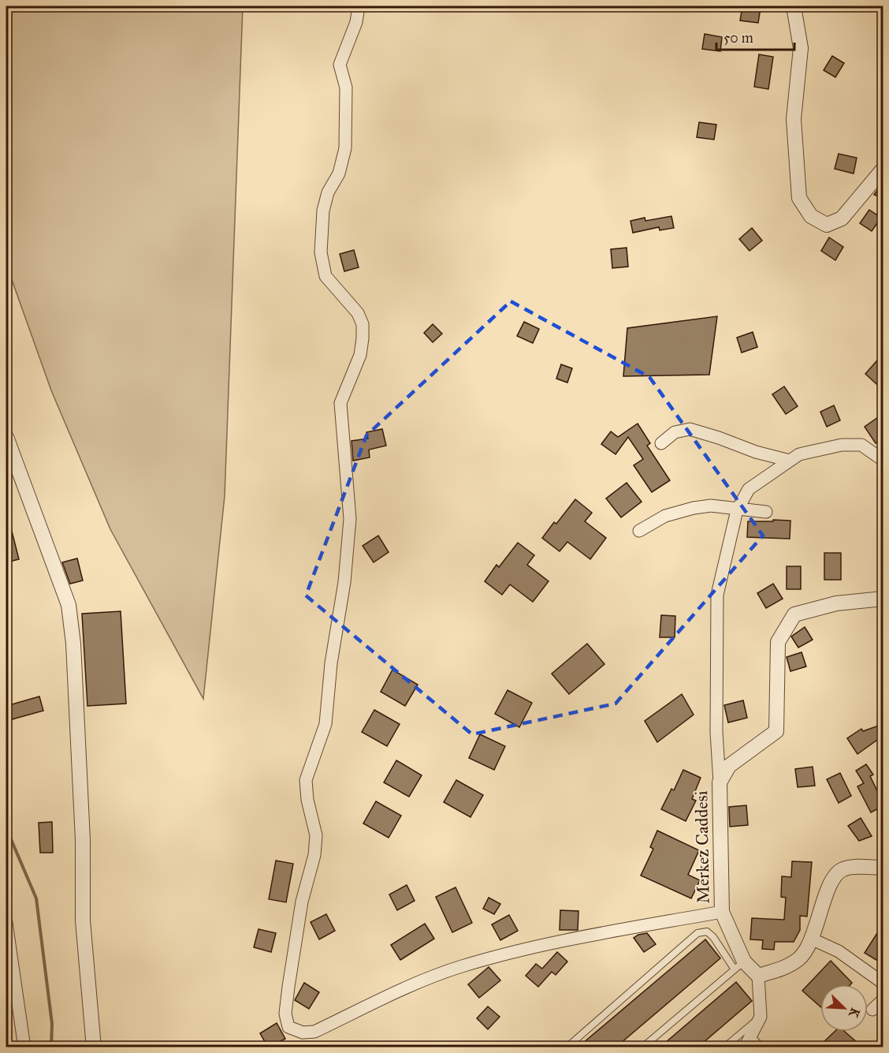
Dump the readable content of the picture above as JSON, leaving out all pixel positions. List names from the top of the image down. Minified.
{"streets":{"street":["Merkez Caddesi"]},"scale_bar":"50 m","north":"bottom right"}
